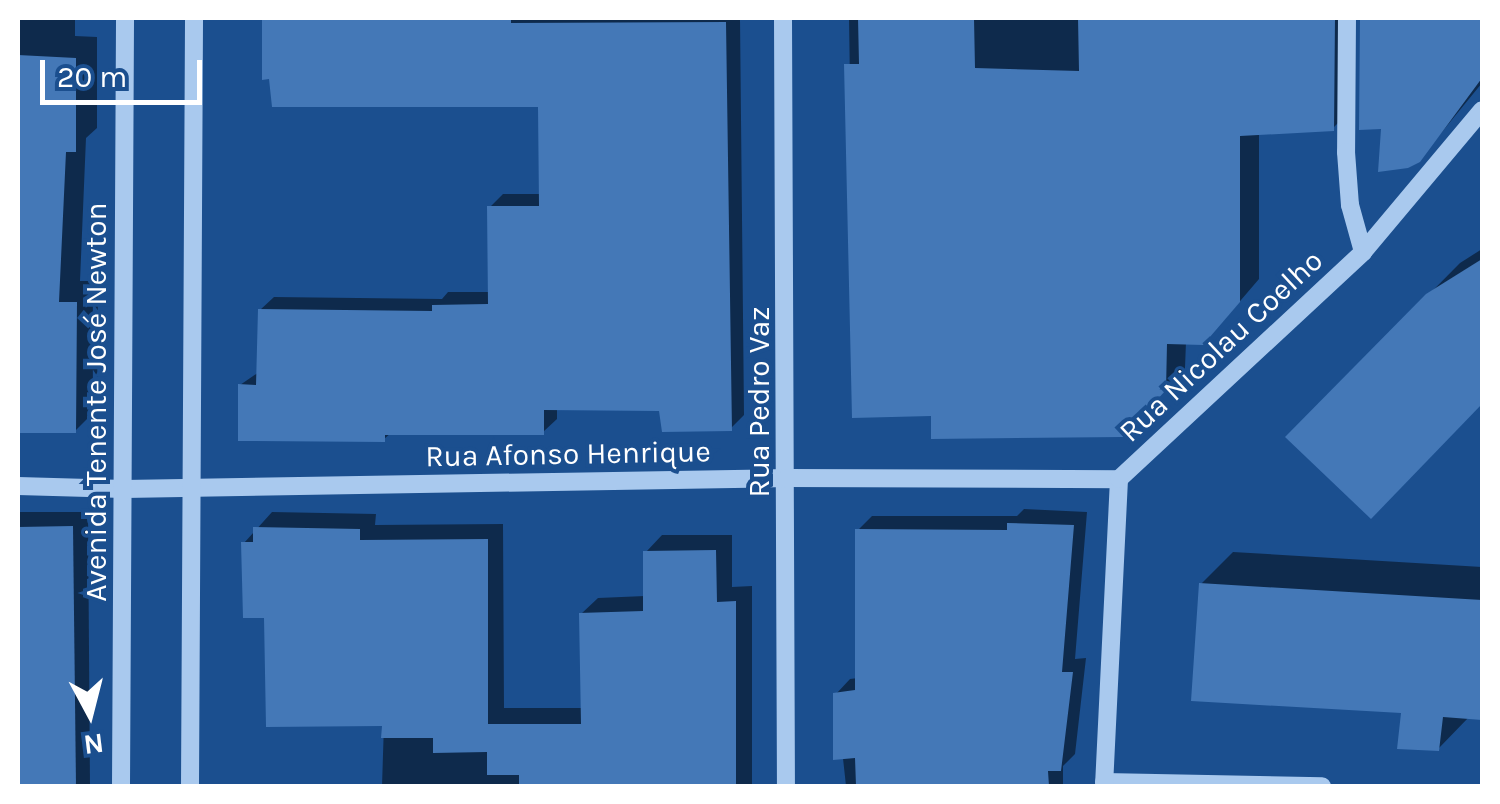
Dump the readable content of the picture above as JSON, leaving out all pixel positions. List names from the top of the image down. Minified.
{"streets":{"street":["Rua Nicolau Coelho","Avenida Tenente José Newton","Rua Pedro Vaz","Rua Afonso Henrique"]},"crossings":[["Rua Nicolau Coelho","Rua Afonso Henrique"],["Avenida Tenente José Newton","Rua Afonso Henrique"],["Rua Pedro Vaz","Rua Afonso Henrique"]],"scale_bar":"20 m","north":"bottom"}
